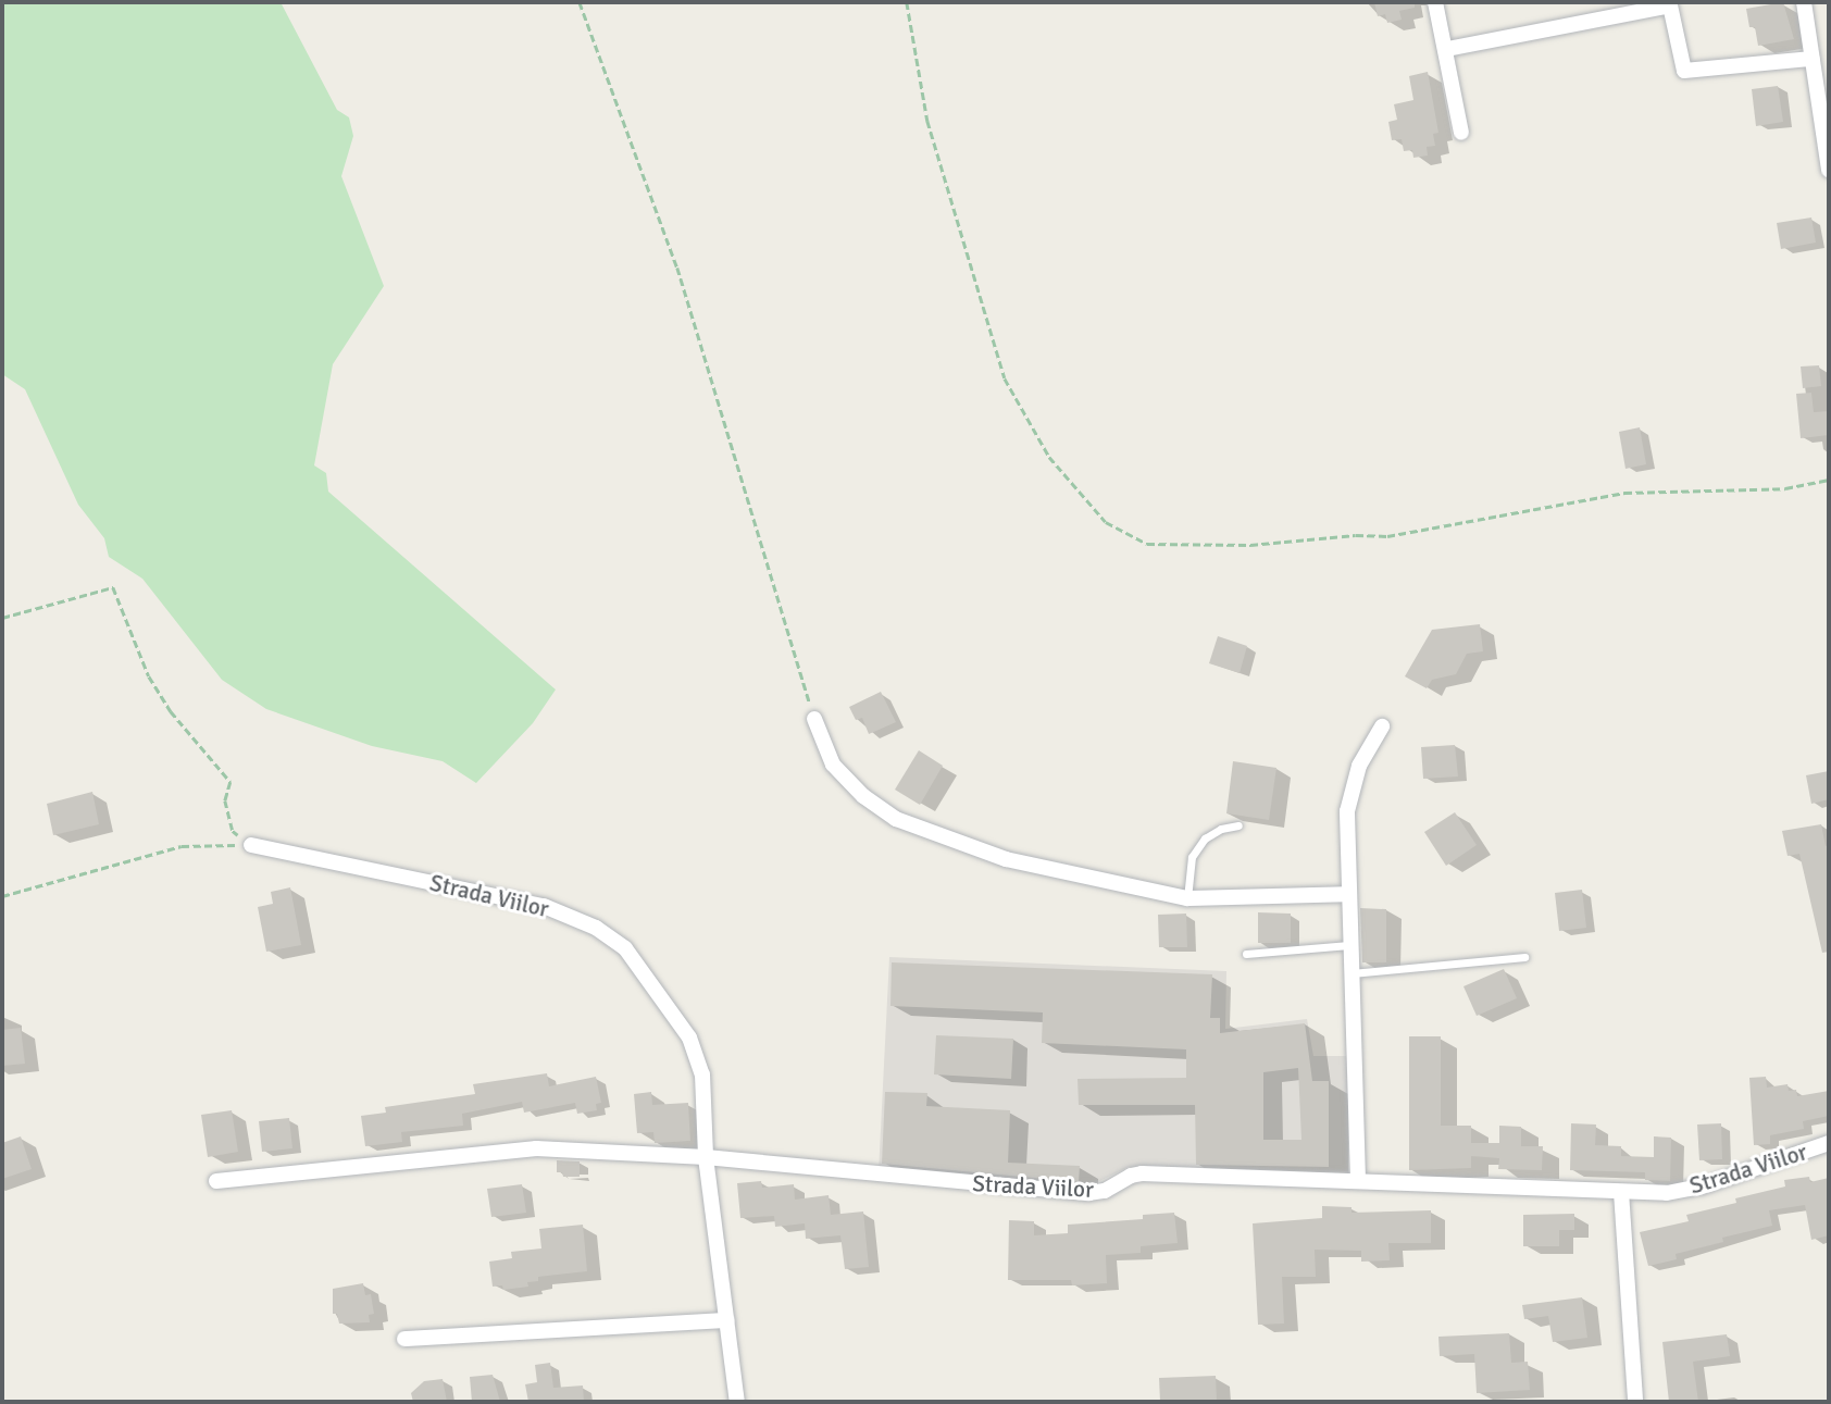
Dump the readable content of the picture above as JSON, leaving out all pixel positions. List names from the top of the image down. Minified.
{"streets":{"street":["Strada Viilor"]}}
